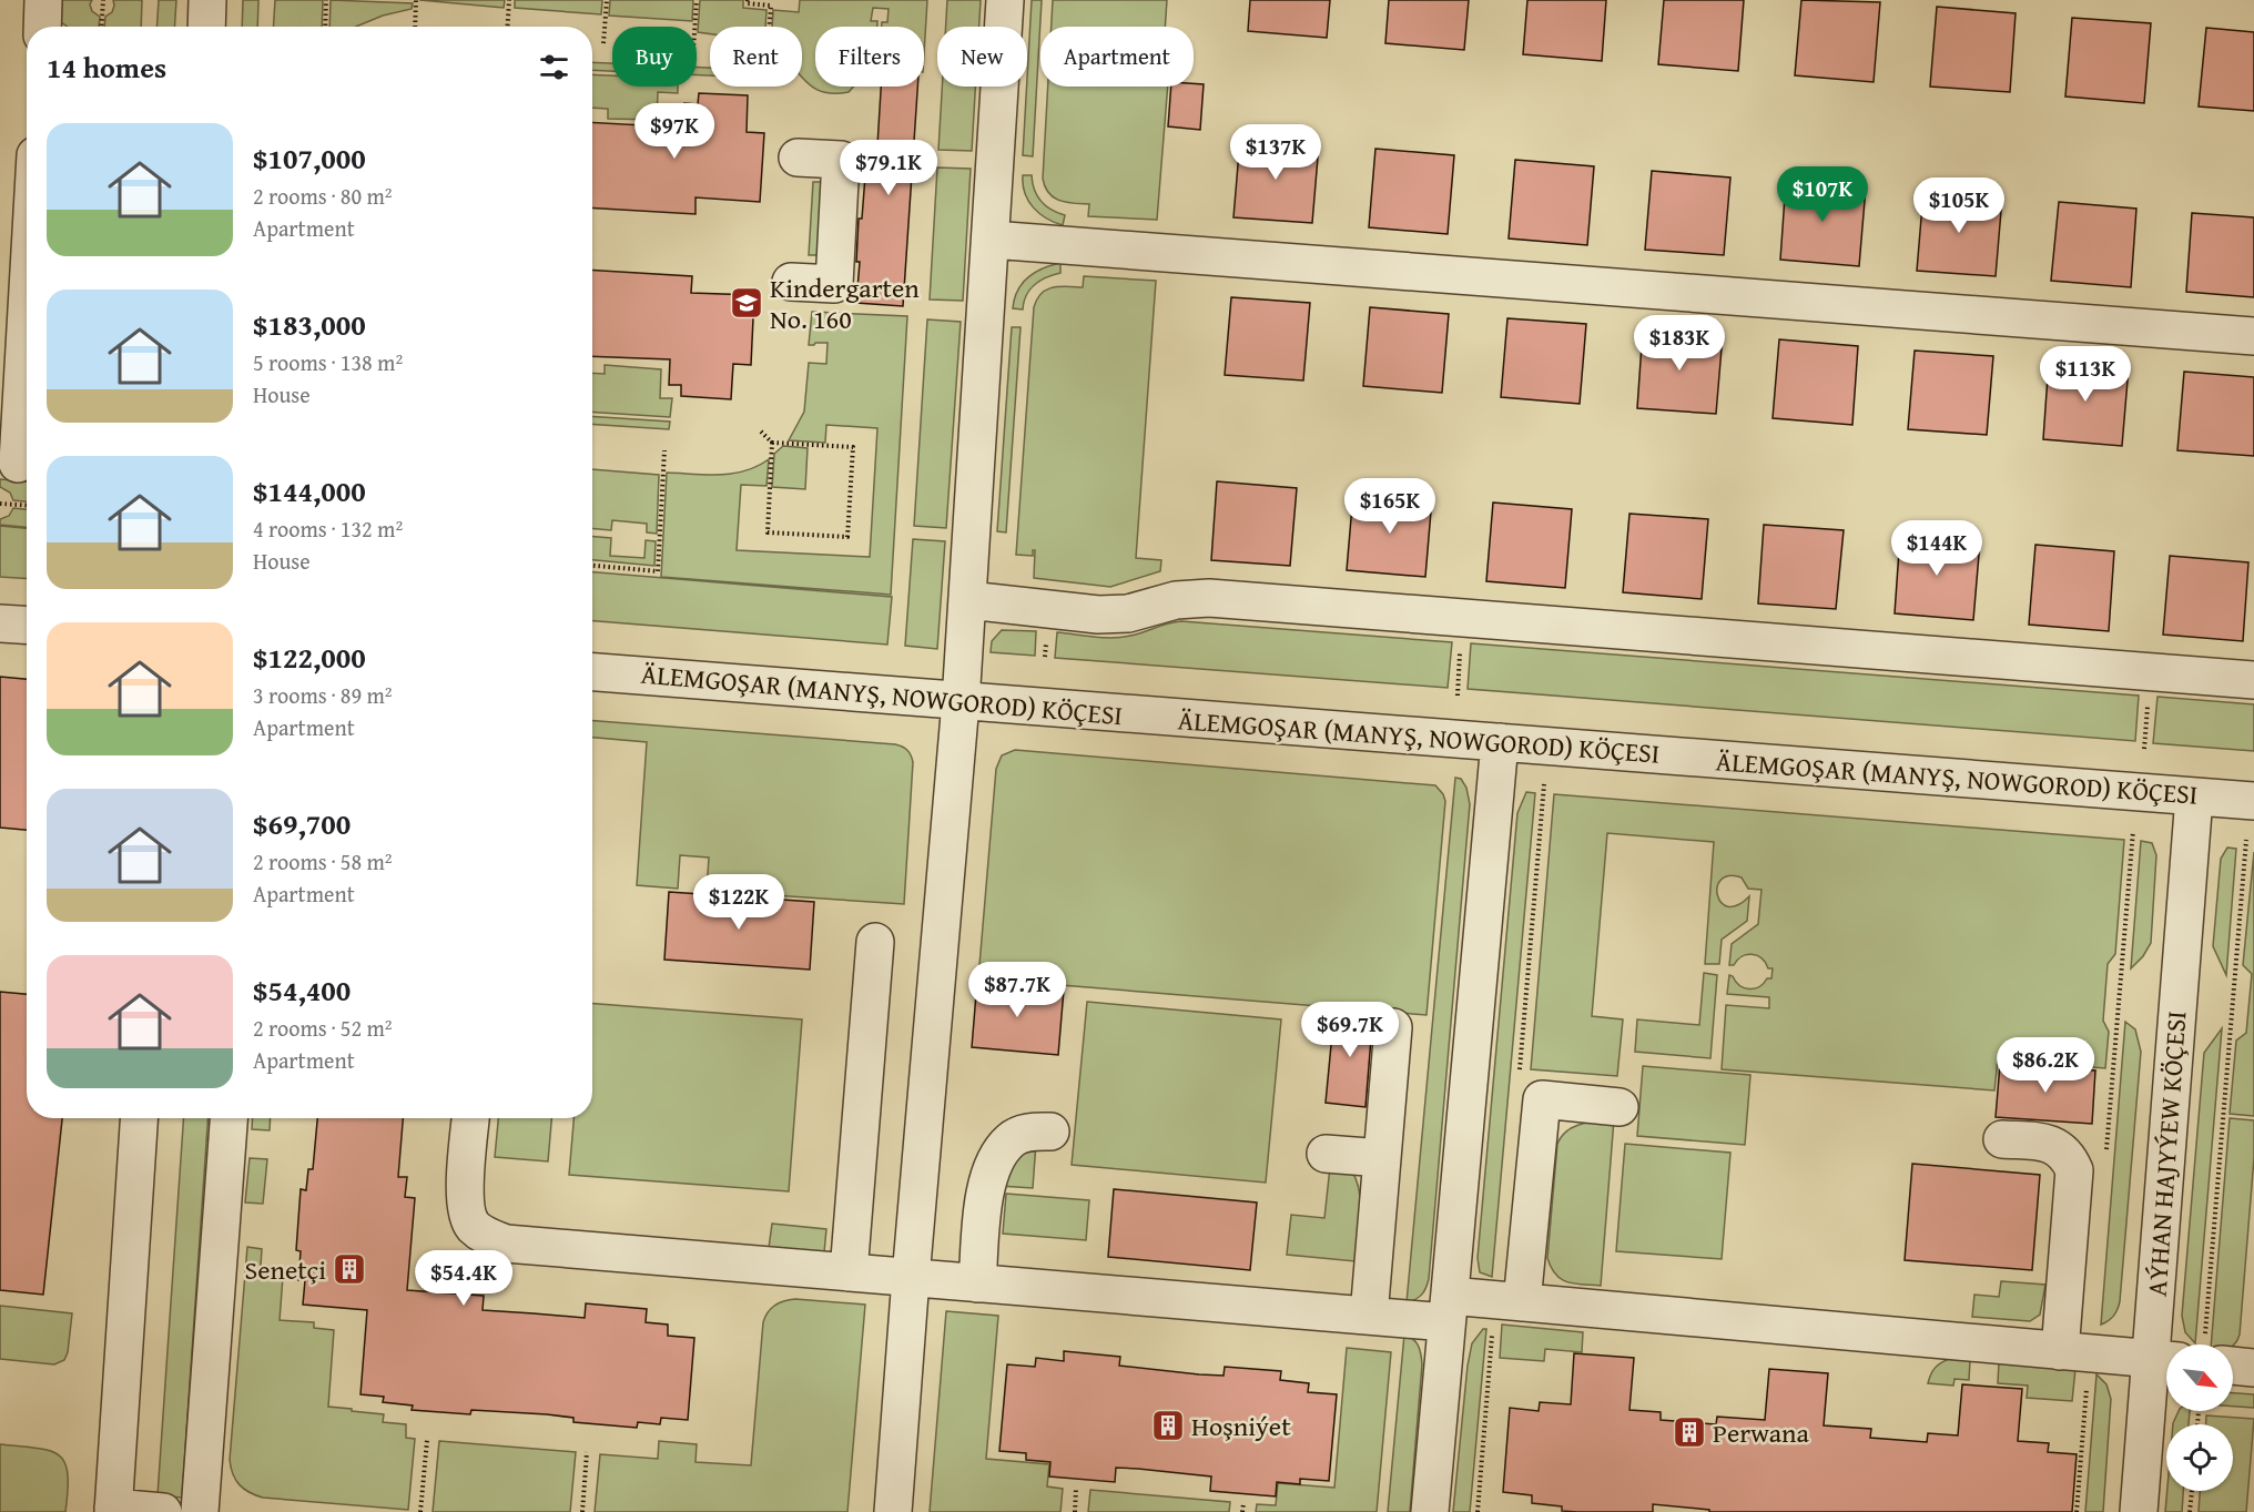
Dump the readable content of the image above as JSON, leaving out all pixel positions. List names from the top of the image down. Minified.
{"streets":{"street":["ÄLEMGOŞAR (MANYŞ, NOWGOROD) KÖÇESI","AÝHAN HAJYÝEW KÖÇESI"]},"crossings":[["ÄLEMGOŞAR (MANYŞ, NOWGOROD) KÖÇESI","AÝHAN HAJYÝEW KÖÇESI"]],"places":{"school or university":["Kindergarten No. 160"],"building":["Senetçi","Hoşniýet","Perwana"]},"north":"bottom right","page":{"chip":["Buy","Rent","Filters","New","Apartment"],"heading":"14 homes","price":["$97K","$137K","$79.1K","$107K","$105K","$183K","$113K","$165K","$144K","$122K","$87.7K","$69.7K","$86.2K","$54.4K"],"list":[{"name":"$107,000","note":"2 rooms · 80 m² · Apartment"},{"name":"$183,000","note":"5 rooms · 138 m² · House"},{"name":"$144,000","note":"4 rooms · 132 m² · House"},{"name":"$122,000","note":"3 rooms · 89 m² · Apartment"},{"name":"$69,700","note":"2 rooms · 58 m² · Apartment"},{"name":"$54,400","note":"2 rooms · 52 m² · Apartment"}]}}
